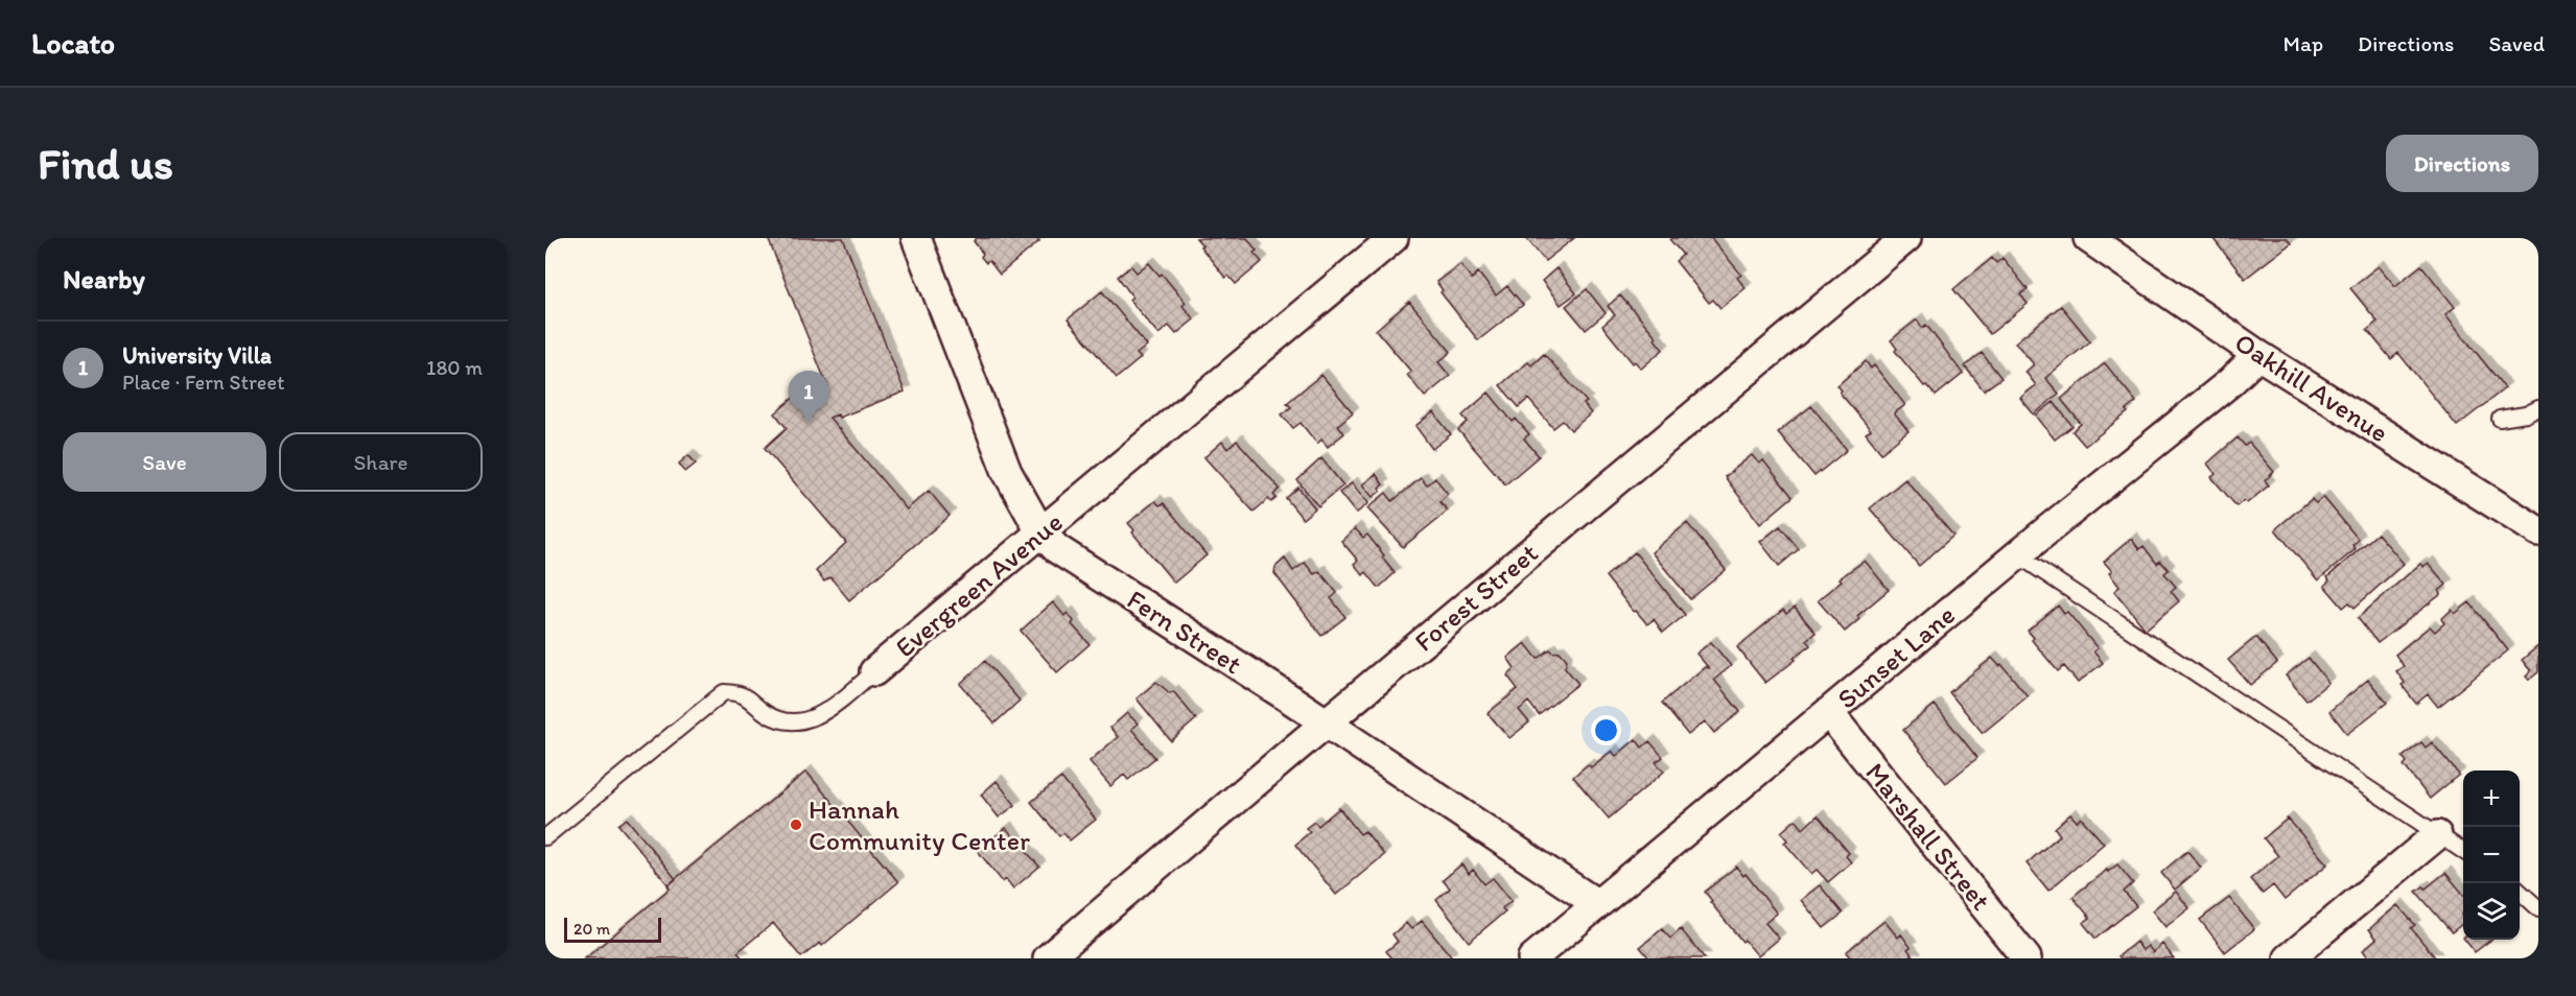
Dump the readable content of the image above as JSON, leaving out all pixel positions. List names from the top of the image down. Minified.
{"streets":{"street":["Oakhill Avenue","Evergreen Avenue","Forest Street","Fern Street","Sunset Lane","Marshall Street"]},"crossings":[["Oakhill Avenue","Sunset Lane"],["Evergreen Avenue","Fern Street"],["Forest Street","Fern Street"],["Fern Street","Sunset Lane"],["Sunset Lane","Marshall Street"]],"places":["Hannah Community Center"],"scale_bar":"20 m","page":{"header":"Locato","nav":["Map","Directions","Saved"],"buttons":["Directions",["Save","Share"]],"title":"Find us","heading":"Nearby","list":[{"mark":"1","name":"University Villa","note":"Place · Fern Street","value":"180 m"}],"pins":"1","map_buttons":["+","−"],"scale":"20 m"}}
